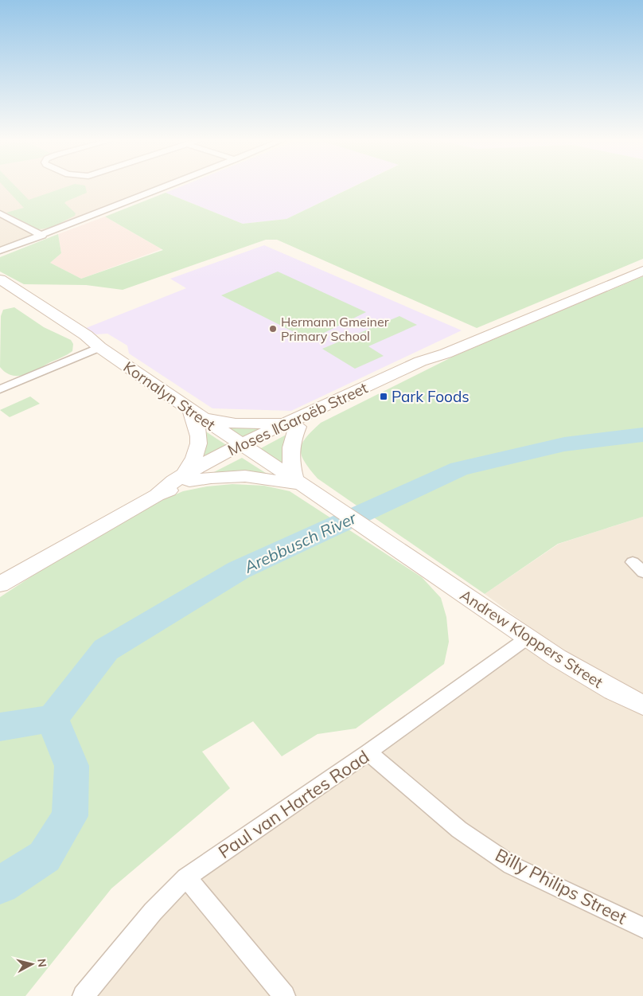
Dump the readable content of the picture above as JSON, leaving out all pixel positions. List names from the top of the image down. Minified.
{"streets":{"main road":["Kornalyn Street","Moses ǁGaroëb Street","Andrew Kloppers Street"],"street":["Paul van Hartes Road","Billy Philips Street"]},"crossings":[["Kornalyn Street","Moses ǁGaroëb Street"],["Andrew Kloppers Street","Paul van Hartes Road"],["Paul van Hartes Road","Billy Philips Street"]],"water":["Arebbusch River"],"places":{"other":["Hermann Gmeiner Primary School"],"transit":["Park Foods"]},"north":"right"}
